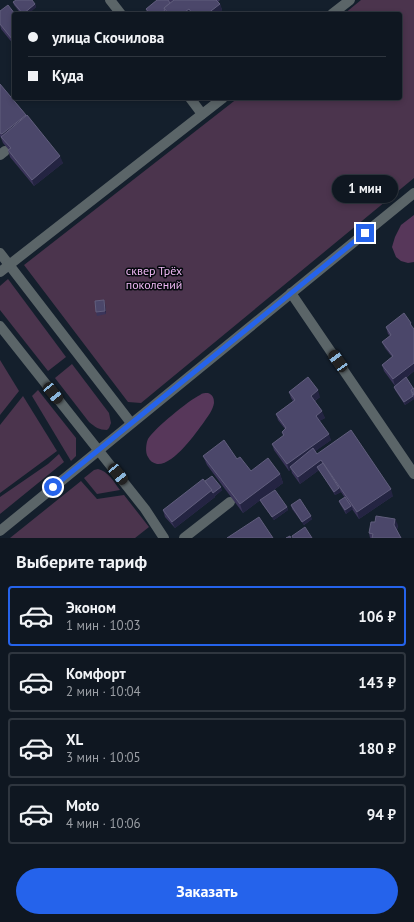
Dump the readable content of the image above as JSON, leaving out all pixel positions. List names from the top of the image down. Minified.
{"parks":["сквер Трёх поколений"],"page":{"banner":["улица Скочилова","Куда"],"bubble":"1 мин","heading":"Выберите тариф","list":[{"name":"Эконом","note":"1 мин · 10:03","value":"106 ₽"},{"name":"Комфорт","note":"2 мин · 10:04","value":"143 ₽"},{"name":"XL","note":"3 мин · 10:05","value":"180 ₽"},{"name":"Moto","note":"4 мин · 10:06","value":"94 ₽"}],"buttons":"Заказать"}}
